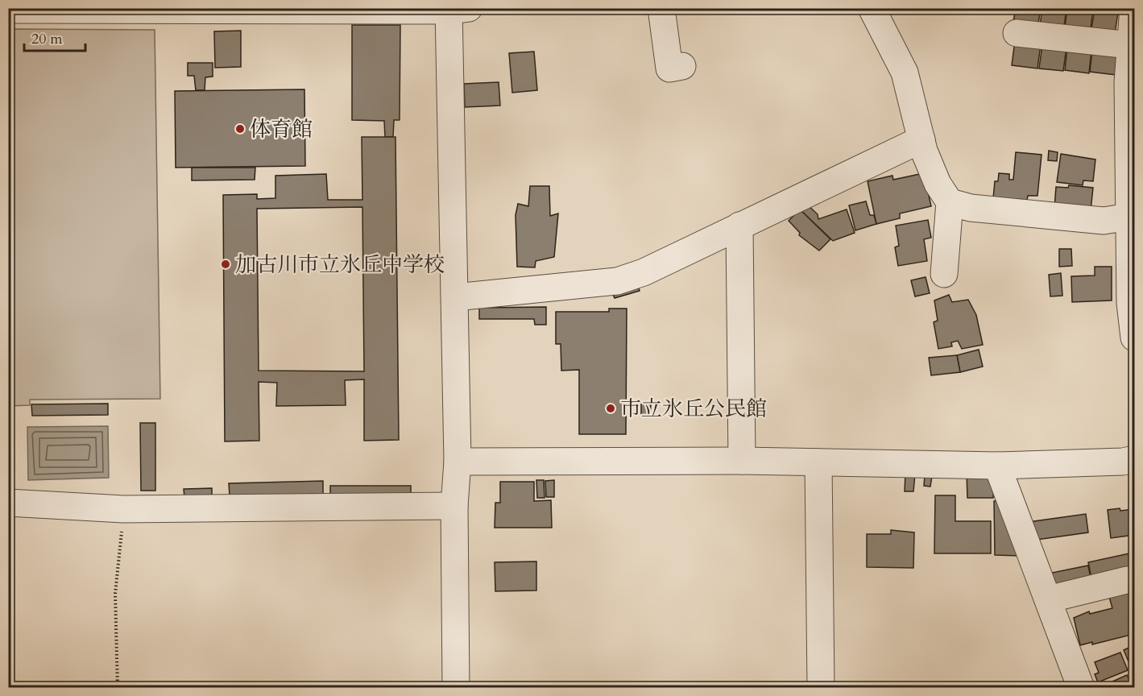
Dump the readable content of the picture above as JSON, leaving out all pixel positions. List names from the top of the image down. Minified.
{"places":["体育館","加古川市立氷丘中学校","市立氷丘公民館"],"scale_bar":"20 m"}
